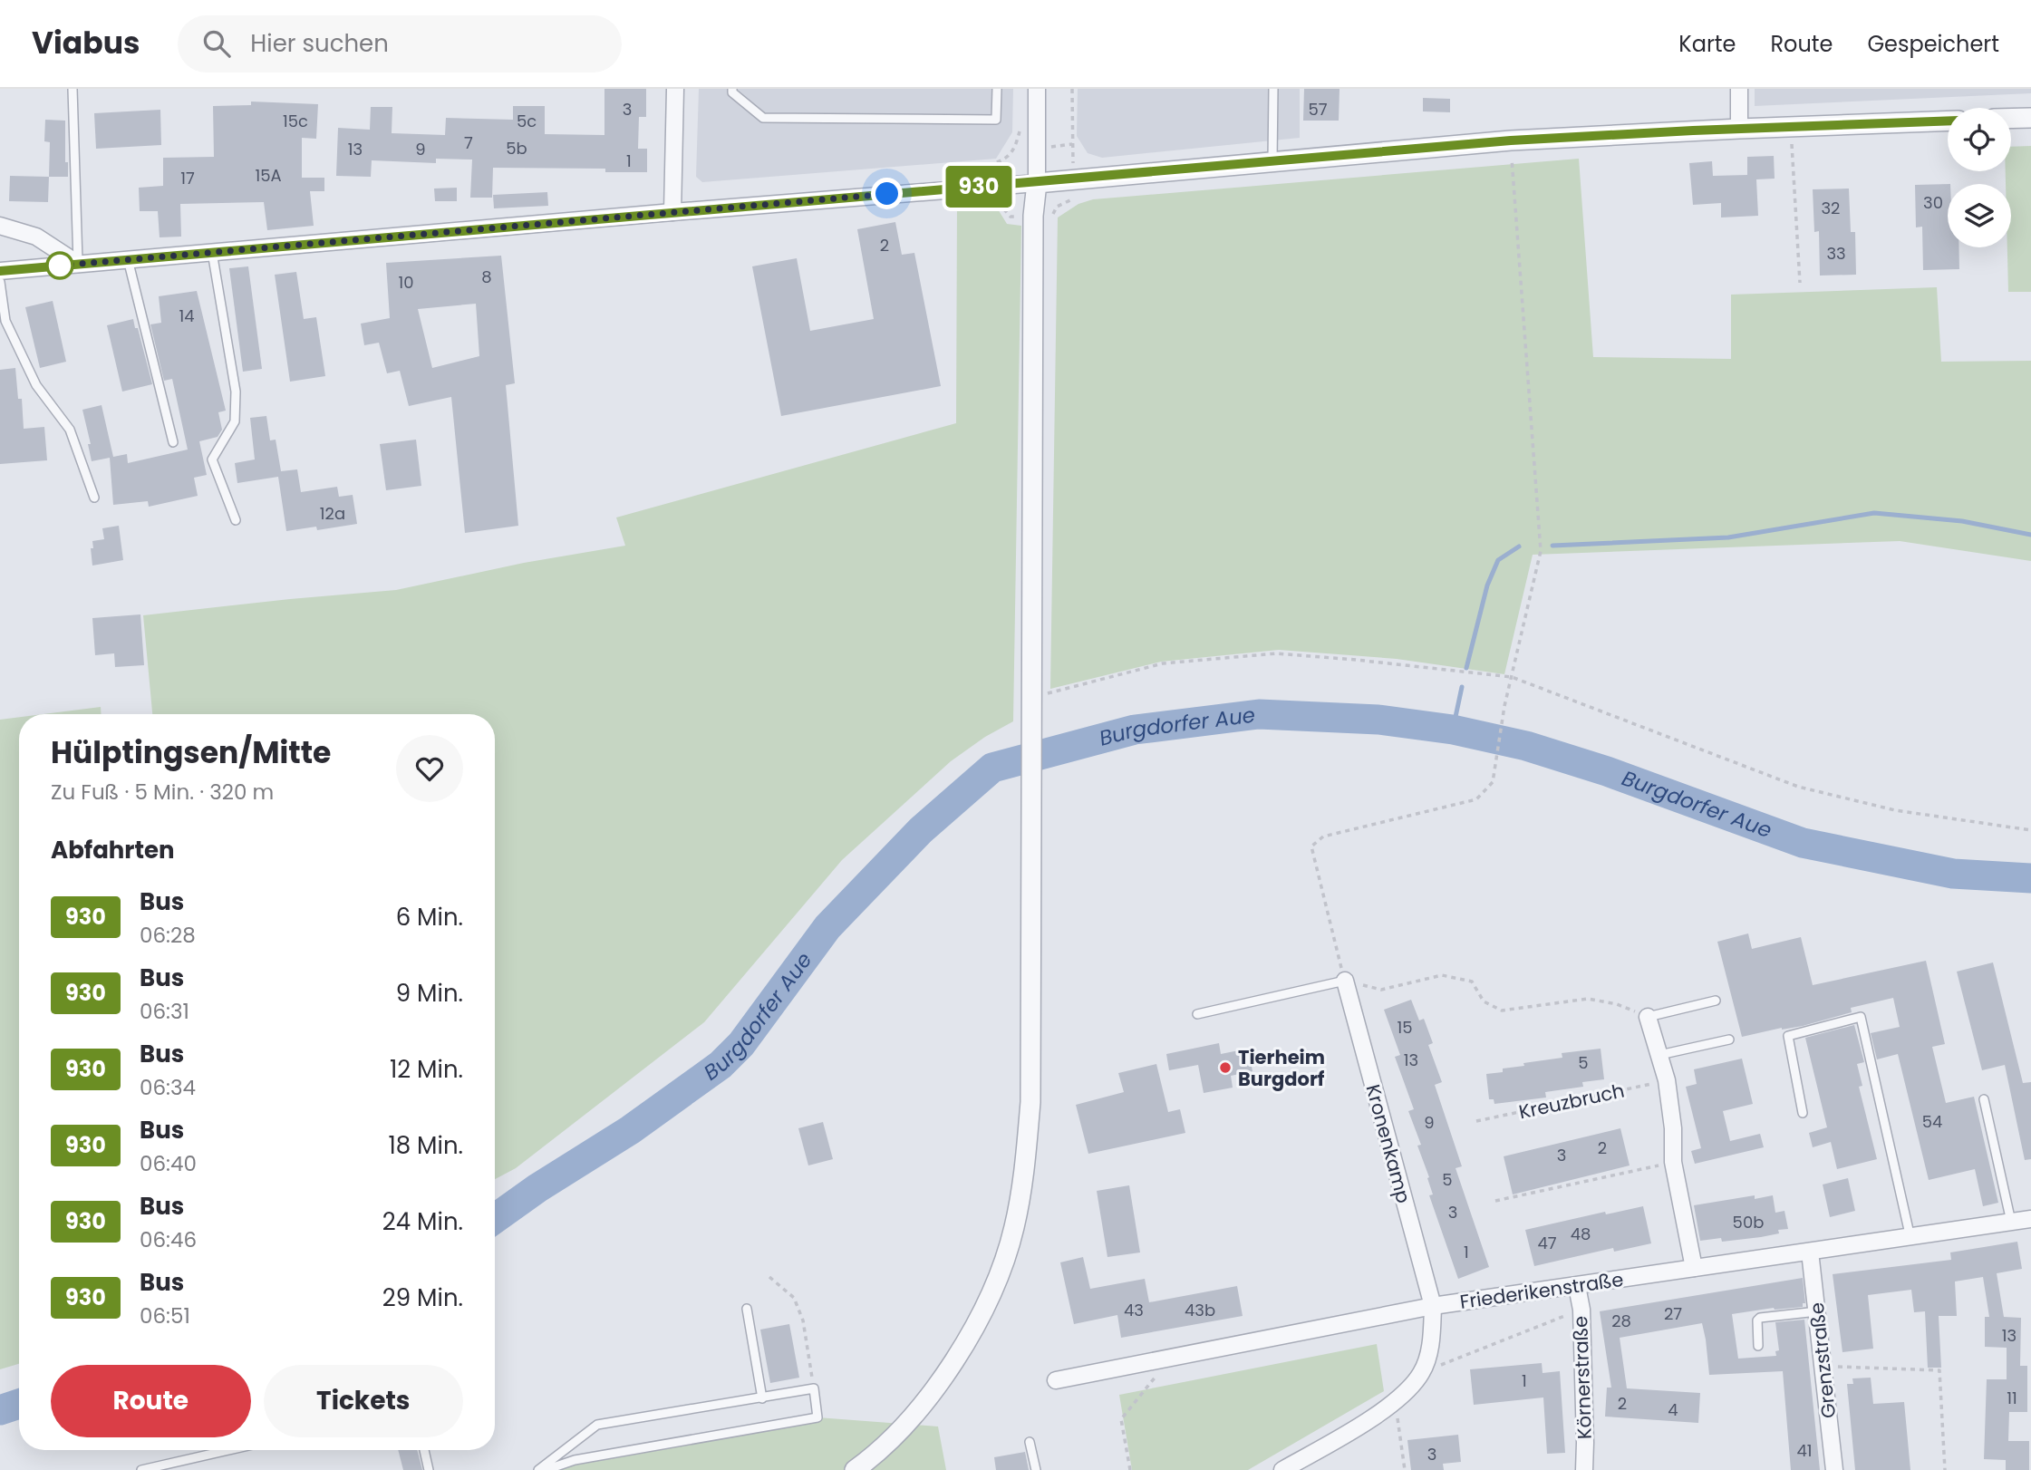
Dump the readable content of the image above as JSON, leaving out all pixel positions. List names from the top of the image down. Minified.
{"streets":{"street":["Kronenkamp","Friederikenstraße","Grenzstraße","Körnerstraße"],"path":["Kreuzbruch"]},"crossings":[["Kronenkamp","Friederikenstraße"],["Friederikenstraße","Grenzstraße"],["Friederikenstraße","Körnerstraße"]],"water":["Burgdorfer Aue"],"places":["Tierheim Burgdorf"],"lines":["bus line 930"],"house_numbers":["3","57","15c","5c","7","5b","13","9","1","15A","17","30","32","2","33","8","10","14","12a","15","13","5","54","9","2","3","5","3","50b","48","47","1","43","43b","27","28","13","1","11","2","4","41","3"],"page":{"header":"Viabus","search":"Hier suchen","nav":["Karte","Route","Gespeichert"],"on_map":"930","heading":[["Hülptingsen/Mitte","Zu Fuß · 5 Min. · 320 m"],"Abfahrten"],"list":[{"mark":"930","name":"Bus","note":"06:28","value":"6 Min."},{"mark":"930","name":"Bus","note":"06:31","value":"9 Min."},{"mark":"930","name":"Bus","note":"06:34","value":"12 Min."},{"mark":"930","name":"Bus","note":"06:40","value":"18 Min."},{"mark":"930","name":"Bus","note":"06:46","value":"24 Min."},{"mark":"930","name":"Bus","note":"06:51","value":"29 Min."}],"buttons":["Route","Tickets"]}}
